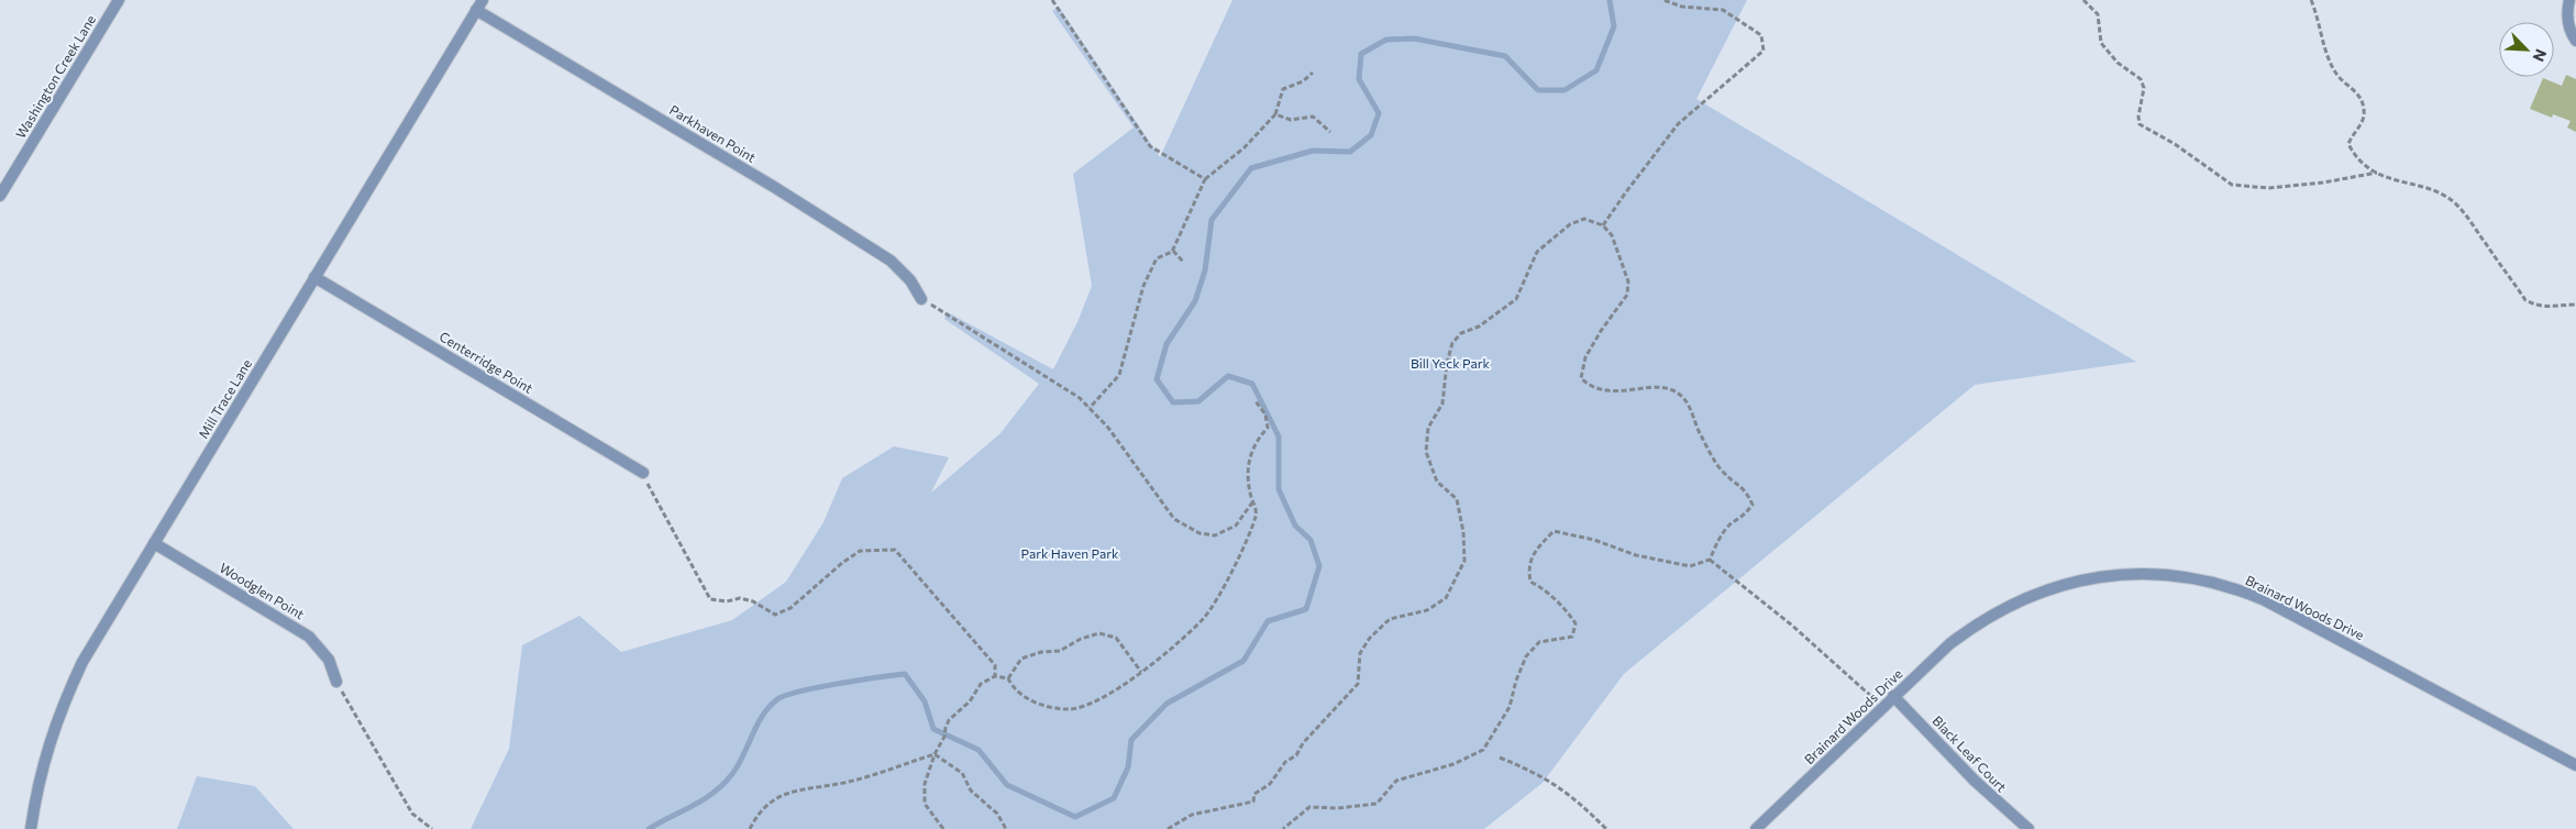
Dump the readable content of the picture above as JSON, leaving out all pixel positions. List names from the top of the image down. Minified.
{"streets":{"street":["Washington Creek Lane","Parkhaven Point","Centerridge Point","Mill Trace Lane","Woodglen Point","Brainard Woods Drive","Black Leaf Court"]},"crossings":[["Parkhaven Point","Mill Trace Lane"],["Centerridge Point","Mill Trace Lane"],["Mill Trace Lane","Woodglen Point"],["Brainard Woods Drive","Black Leaf Court"]],"parks":["Bill Yeck Park","Park Haven Park"],"north":"bottom right"}
